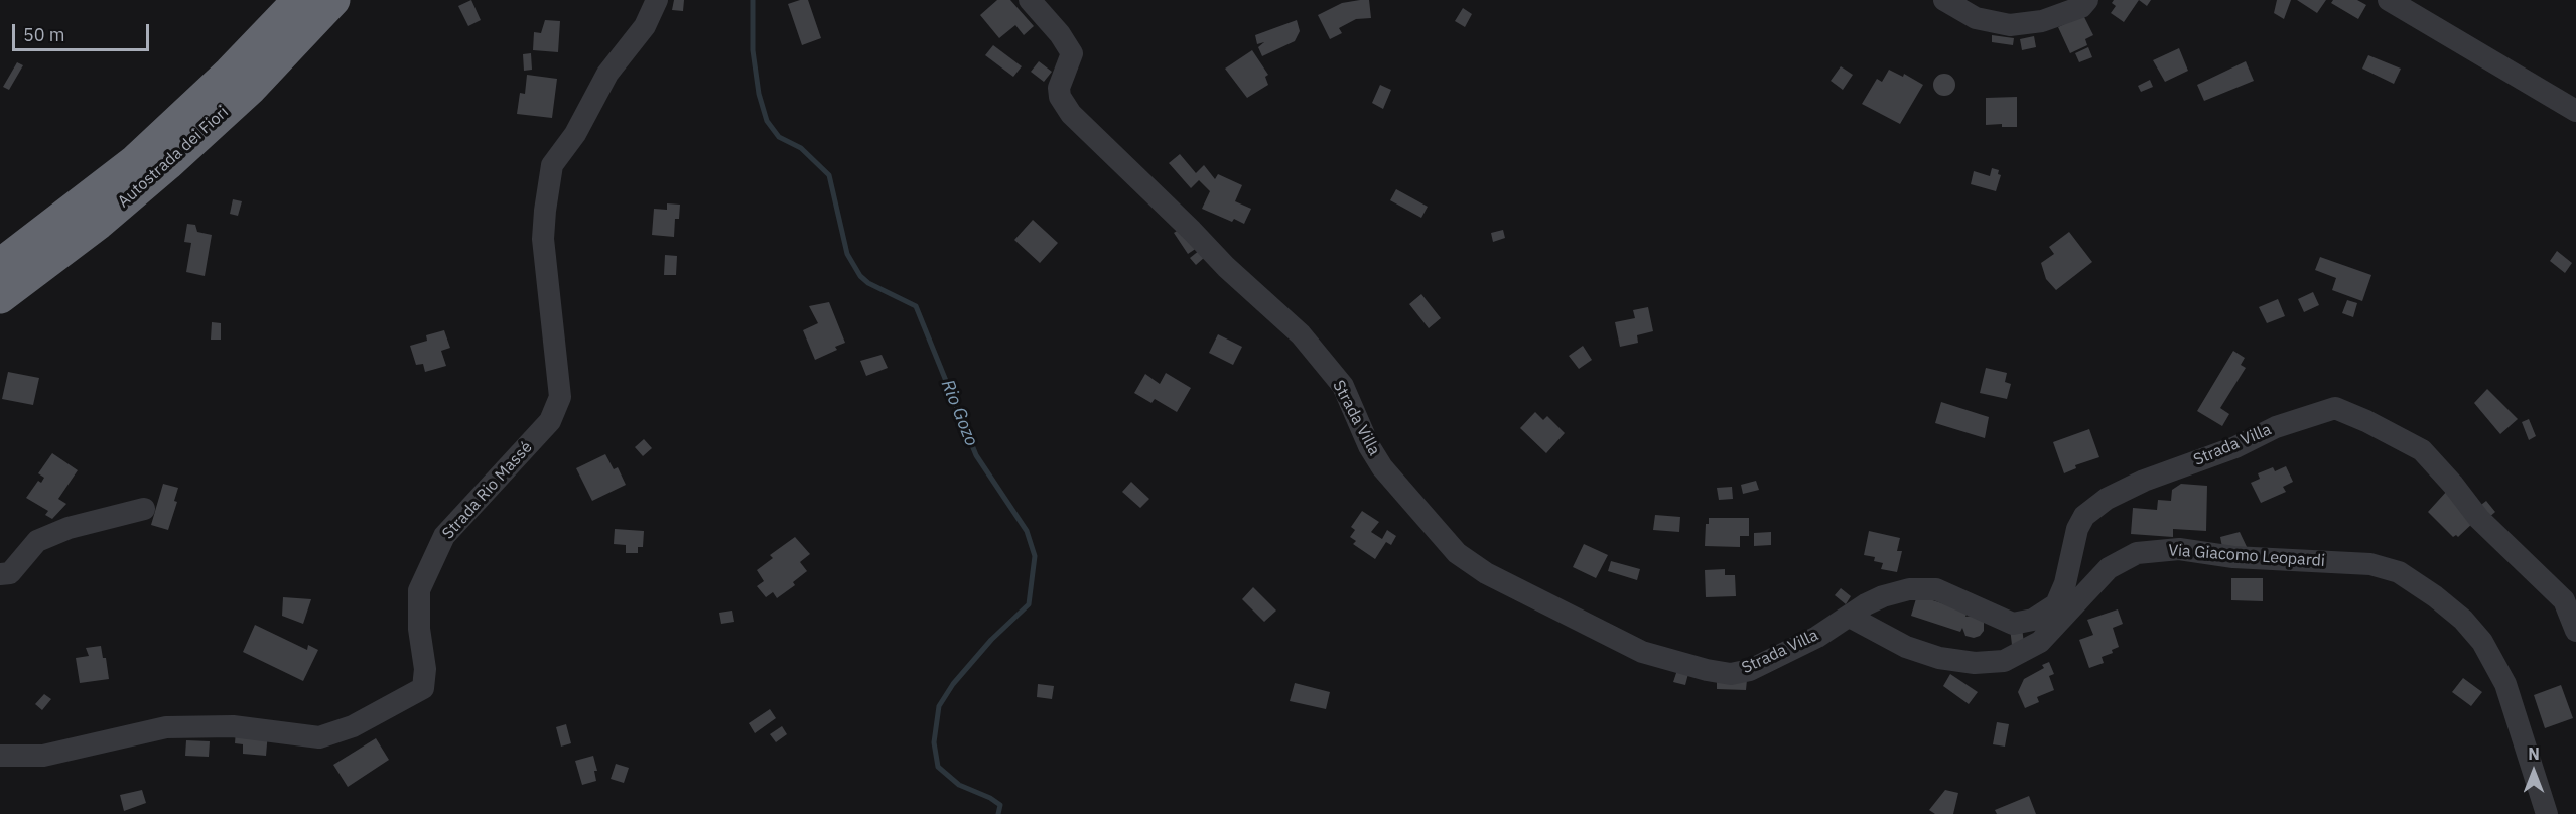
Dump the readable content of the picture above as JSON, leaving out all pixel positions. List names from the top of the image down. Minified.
{"streets":{"highway":["Autostrada dei Fiori"],"street":["Strada Villa","Strada Rio Massé","Via Giacomo Leopardi"]},"crossings":[["Strada Villa","Via Giacomo Leopardi"]],"water":["Rio Gozo"],"scale_bar":"50 m","north":"top"}
